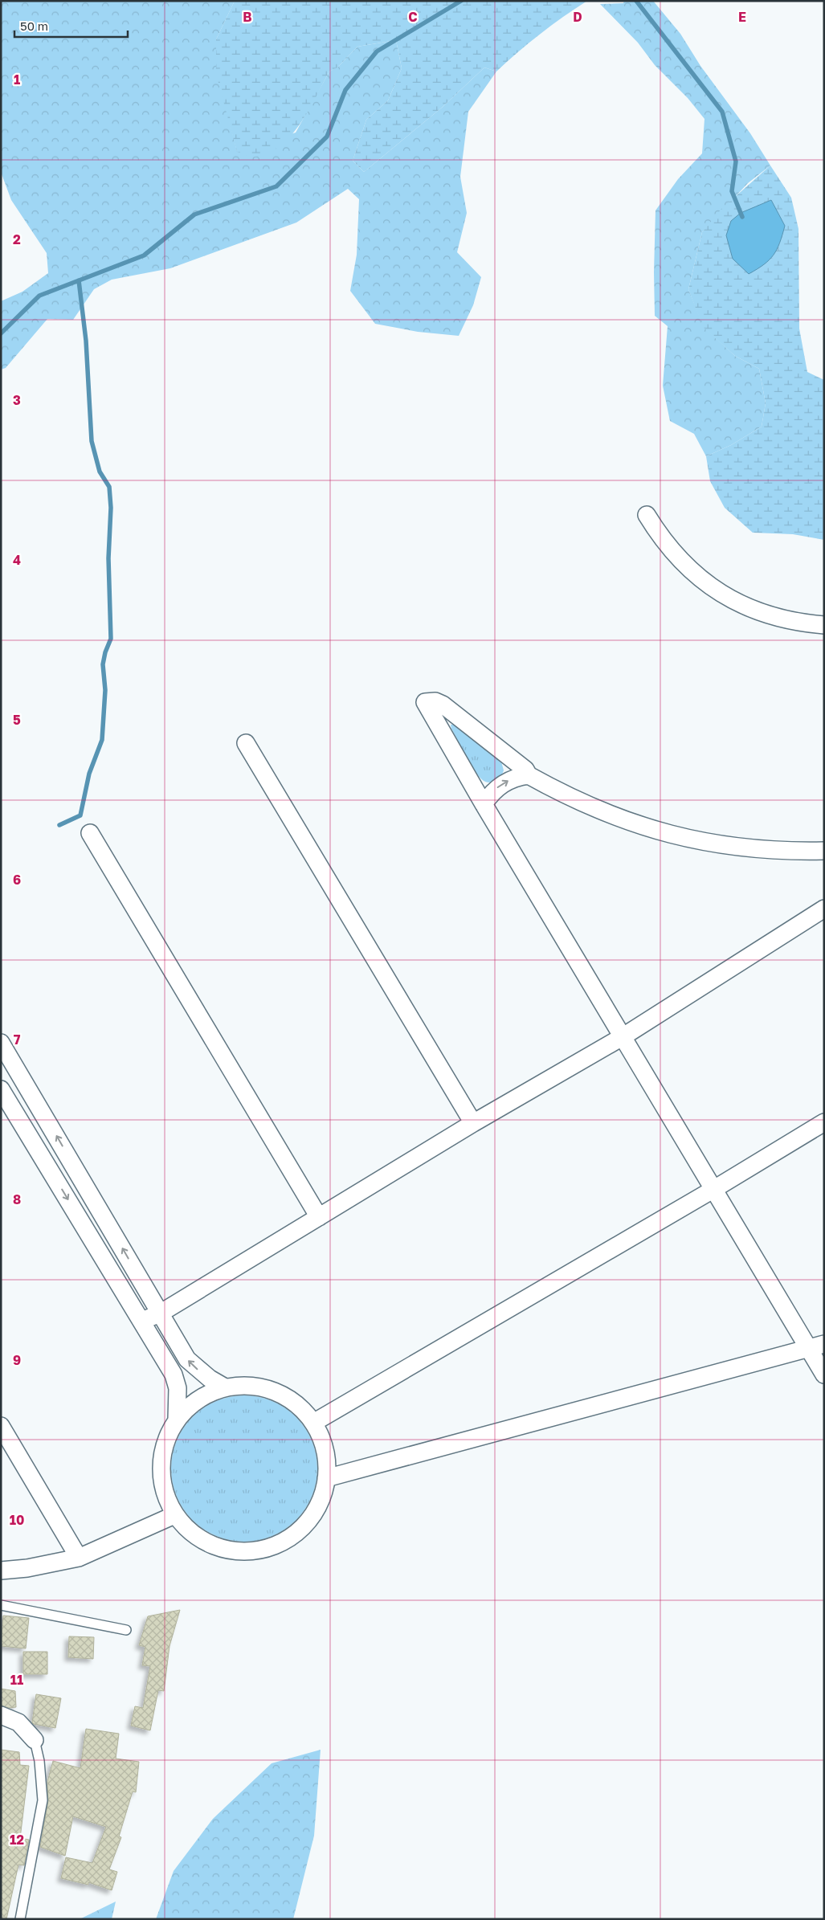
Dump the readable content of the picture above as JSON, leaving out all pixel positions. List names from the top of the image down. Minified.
{"scale_bar":"50 m","grid":{"columns":["B","C","D","E"],"rows":["1","2","3","4","5","6","7","8","9","10","11","12"]}}
